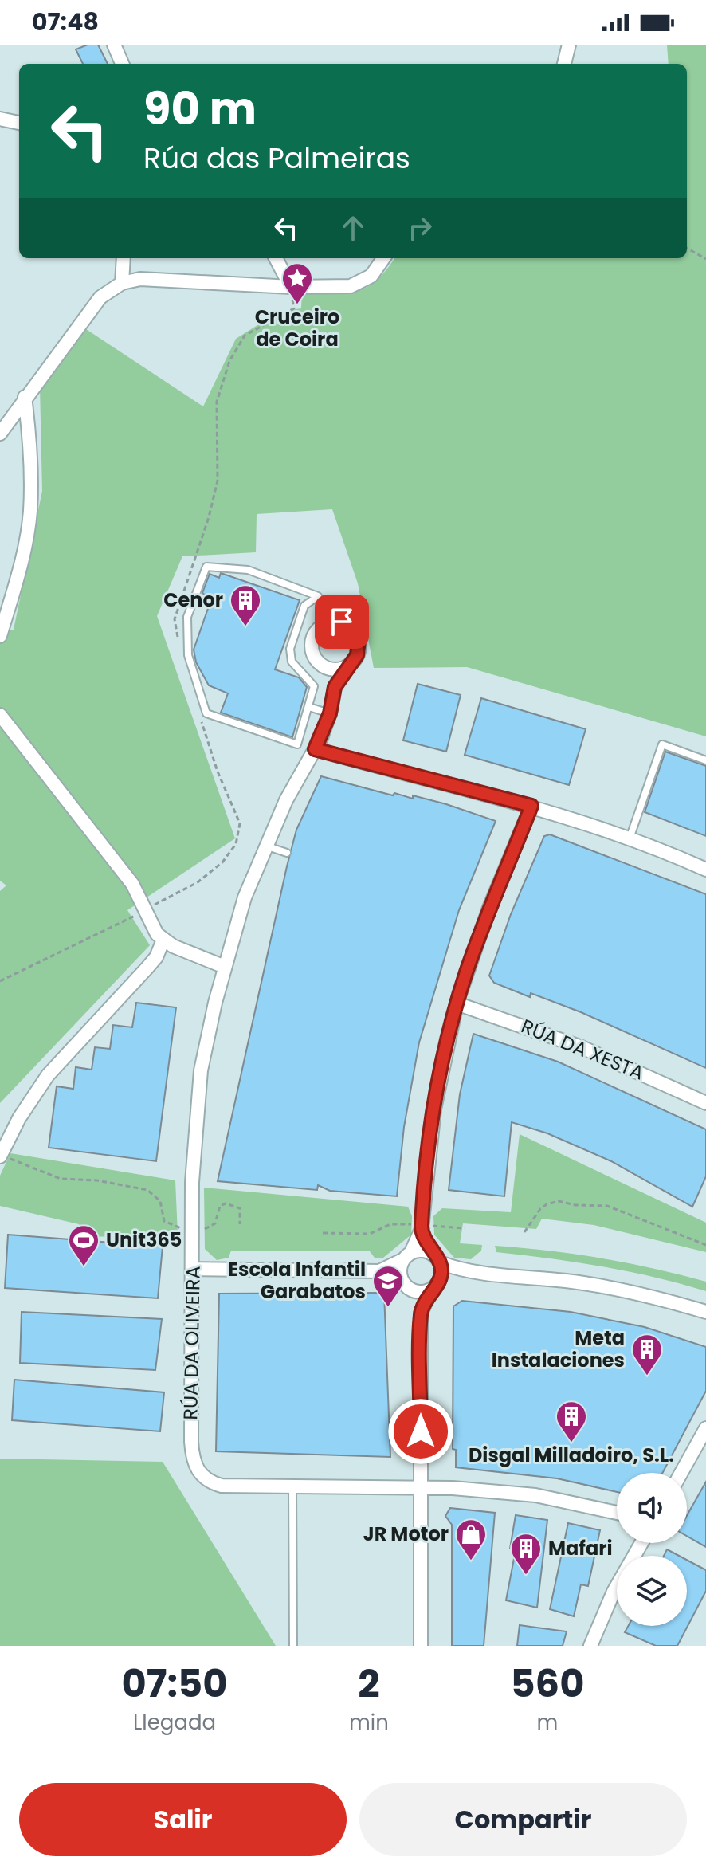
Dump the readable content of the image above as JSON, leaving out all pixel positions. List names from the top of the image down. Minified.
{"streets":{"street":["RÚA DA XESTA","RÚA DA OLIVEIRA"]},"places":{"place":["Cruceiro de Coira"],"building":["Cenor","Meta Instalaciones","Disgal Milladoiro, S.L.","Mafari"],"sports":["Unit365"],"school or university":["Escola Infantil Garabatos"],"shop":["JR Motor"]},"page":{"status":"07:48","turn":["90 m","Rúa das Palmeiras"],"eta":["07:50","Llegada","2","min","560","m"],"buttons":["Salir","Compartir"]}}
